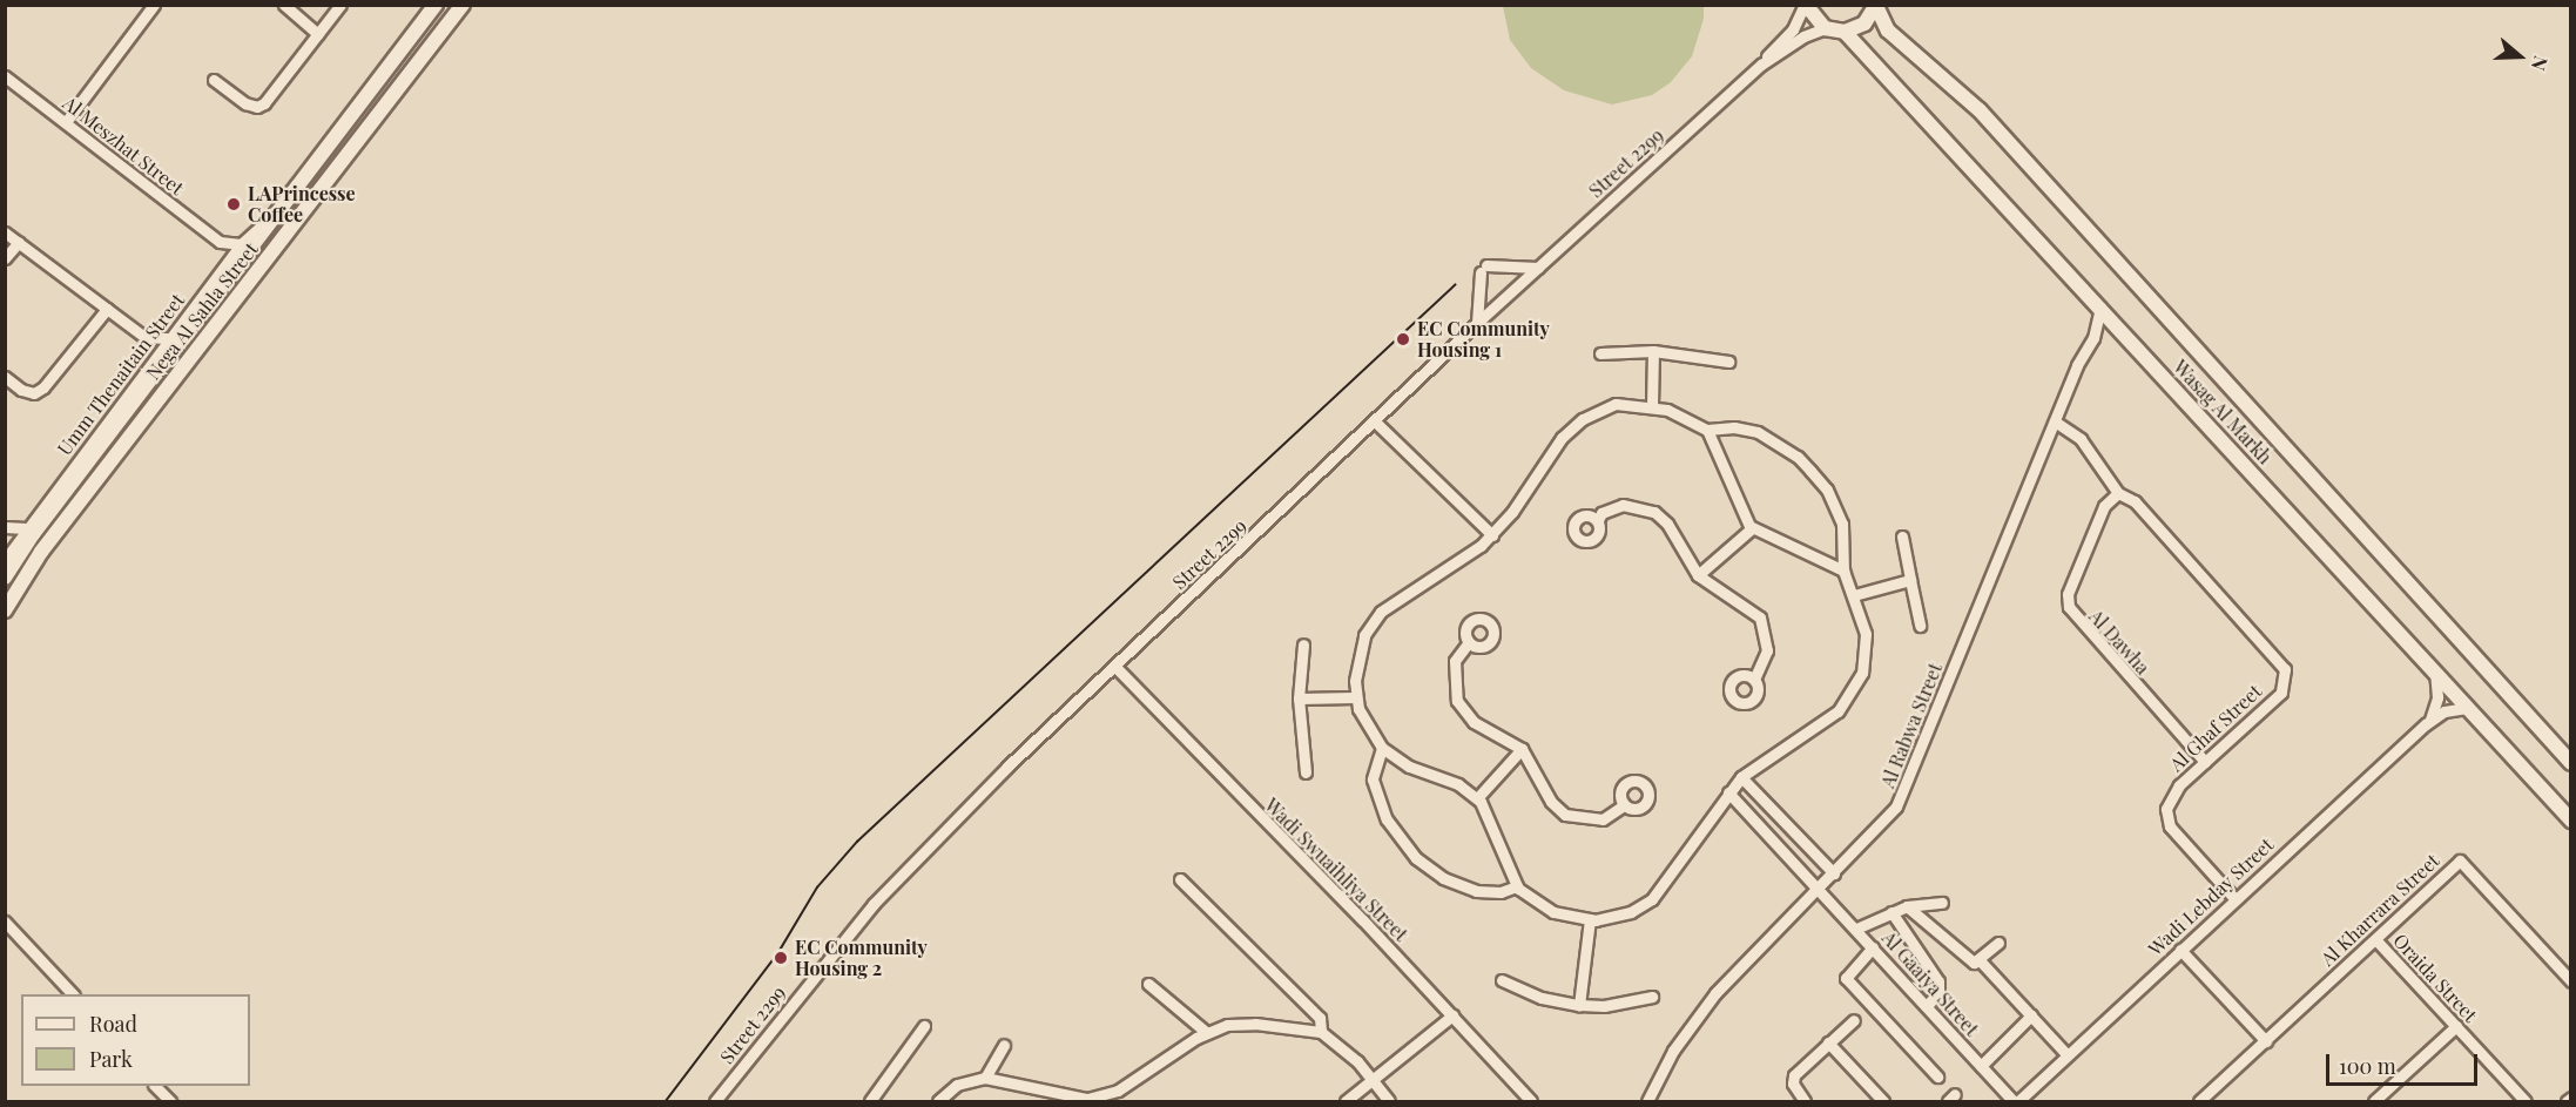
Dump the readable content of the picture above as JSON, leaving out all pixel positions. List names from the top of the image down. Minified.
{"streets":{"street":["Al Meszhat Street","Street 2299","Nega Al Sahla Street","Umm Thenaitain Street","Wasag Al Markh","Al Dawha","Al Rabwa Street","Al Ghaf Street","Wadi Swuaihliya Street","Wadi Lebday Street","Al Kharrara Street","Oraida Street","Al Gaaiya Street"]},"crossings":[["Street 2299","Wadi Swuaihliya Street"],["Nega Al Sahla Street","Umm Thenaitain Street"],["Wasag Al Markh","Al Rabwa Street"],["Wasag Al Markh","Wadi Lebday Street"],["Al Dawha","Al Ghaf Street"],["Al Rabwa Street","Al Gaaiya Street"],["Al Ghaf Street","Wadi Lebday Street"],["Wadi Lebday Street","Al Gaaiya Street"],["Al Kharrara Street","Oraida Street"]],"places":["LAPrincesse Coffee","EC Community Housing 1","EC Community Housing 2"],"legend":["Road","Park"],"scale_bar":"100 m","north":"right"}
